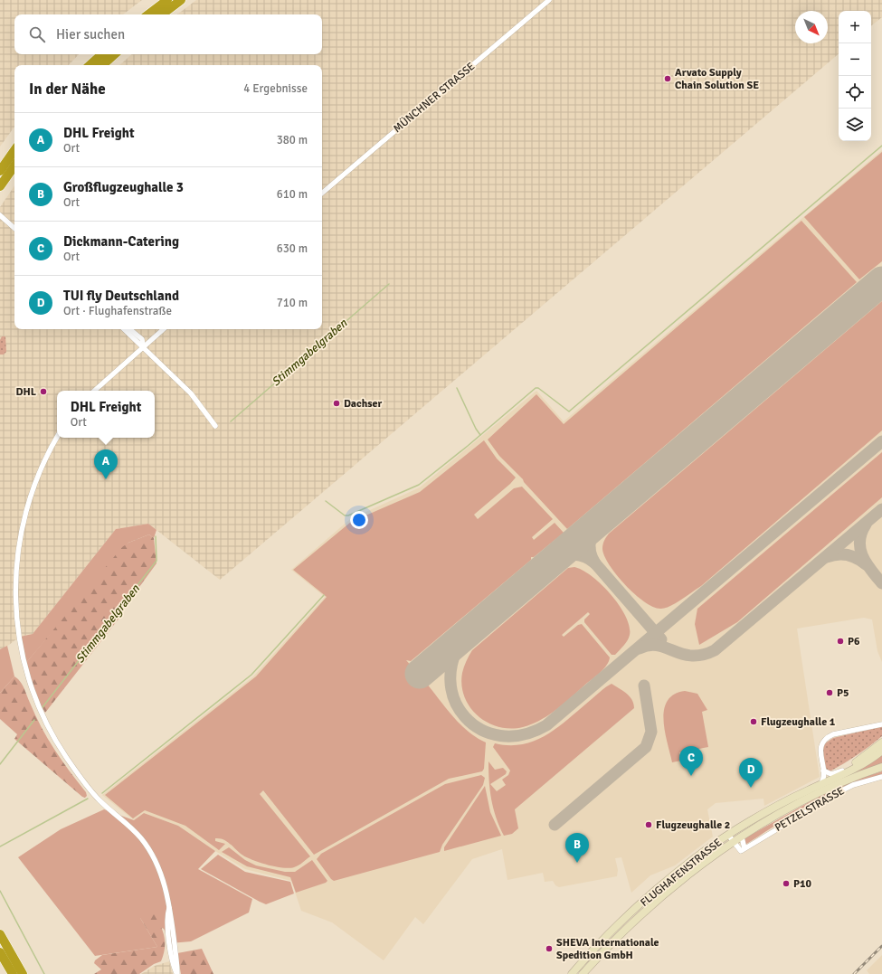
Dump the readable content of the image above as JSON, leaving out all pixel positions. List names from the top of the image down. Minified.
{"streets":{"main road":["FLUGHAFENSTRASSE"],"street":["MÜNCHNER STRASSE","PETZELSTRASSE"]},"water":["Stimmgabelgraben"],"places":["Arvato Supply Chain Solution SE","DHL","Dachser","P6","P5","Flugzeughalle 1","Flugzeughalle 2","P10","SHEVA Internationale Spedition GmbH"],"north":"bottom right","page":{"map_buttons":["+","−"],"search":"Hier suchen","heading":["In der Nähe","4 Ergebnisse"],"list":[{"mark":"A","name":"DHL Freight","note":"Ort","value":"380 m"},{"mark":"B","name":"Großflugzeughalle 3","note":"Ort","value":"610 m"},{"mark":"C","name":"Dickmann-Catering","note":"Ort","value":"630 m"},{"mark":"D","name":"TUI fly Deutschland","note":"Ort · Flughafenstraße","value":"710 m"}],"popup":["DHL Freight","Ort"],"pins":["A","C","D","B"]}}
